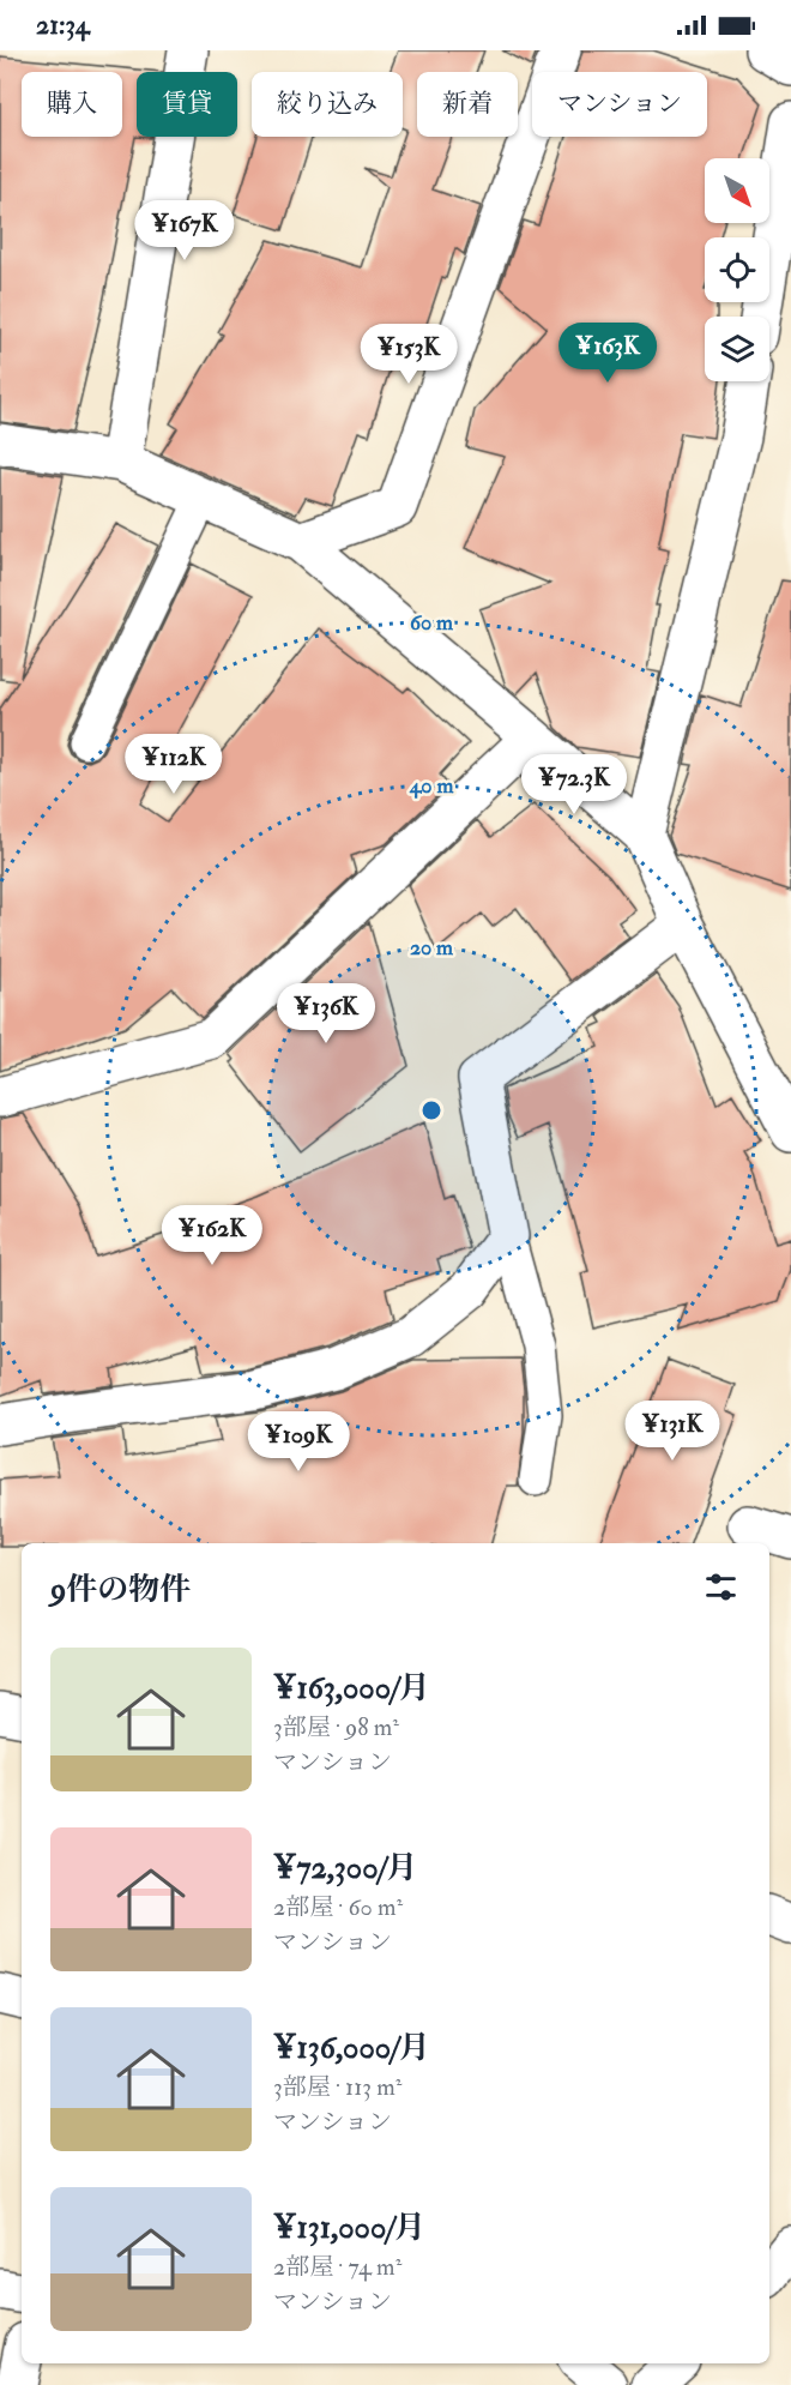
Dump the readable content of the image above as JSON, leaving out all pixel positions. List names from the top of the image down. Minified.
{"north":"bottom right","page":{"status":"21:34","chip":["購入","賃貸","絞り込み","新着","マンション"],"price":["¥167K","¥163K","¥153K","¥112K","¥72.3K","¥136K","¥162K","¥131K","¥109K"],"heading":"9件の物件","list":[{"name":"¥163,000/月","note":"3部屋 · 98 m² · マンション"},{"name":"¥72,300/月","note":"2部屋 · 60 m² · マンション"},{"name":"¥136,000/月","note":"3部屋 · 113 m² · マンション"},{"name":"¥131,000/月","note":"2部屋 · 74 m² · マンション"}]},"rings":["60 m","40 m","20 m"]}
